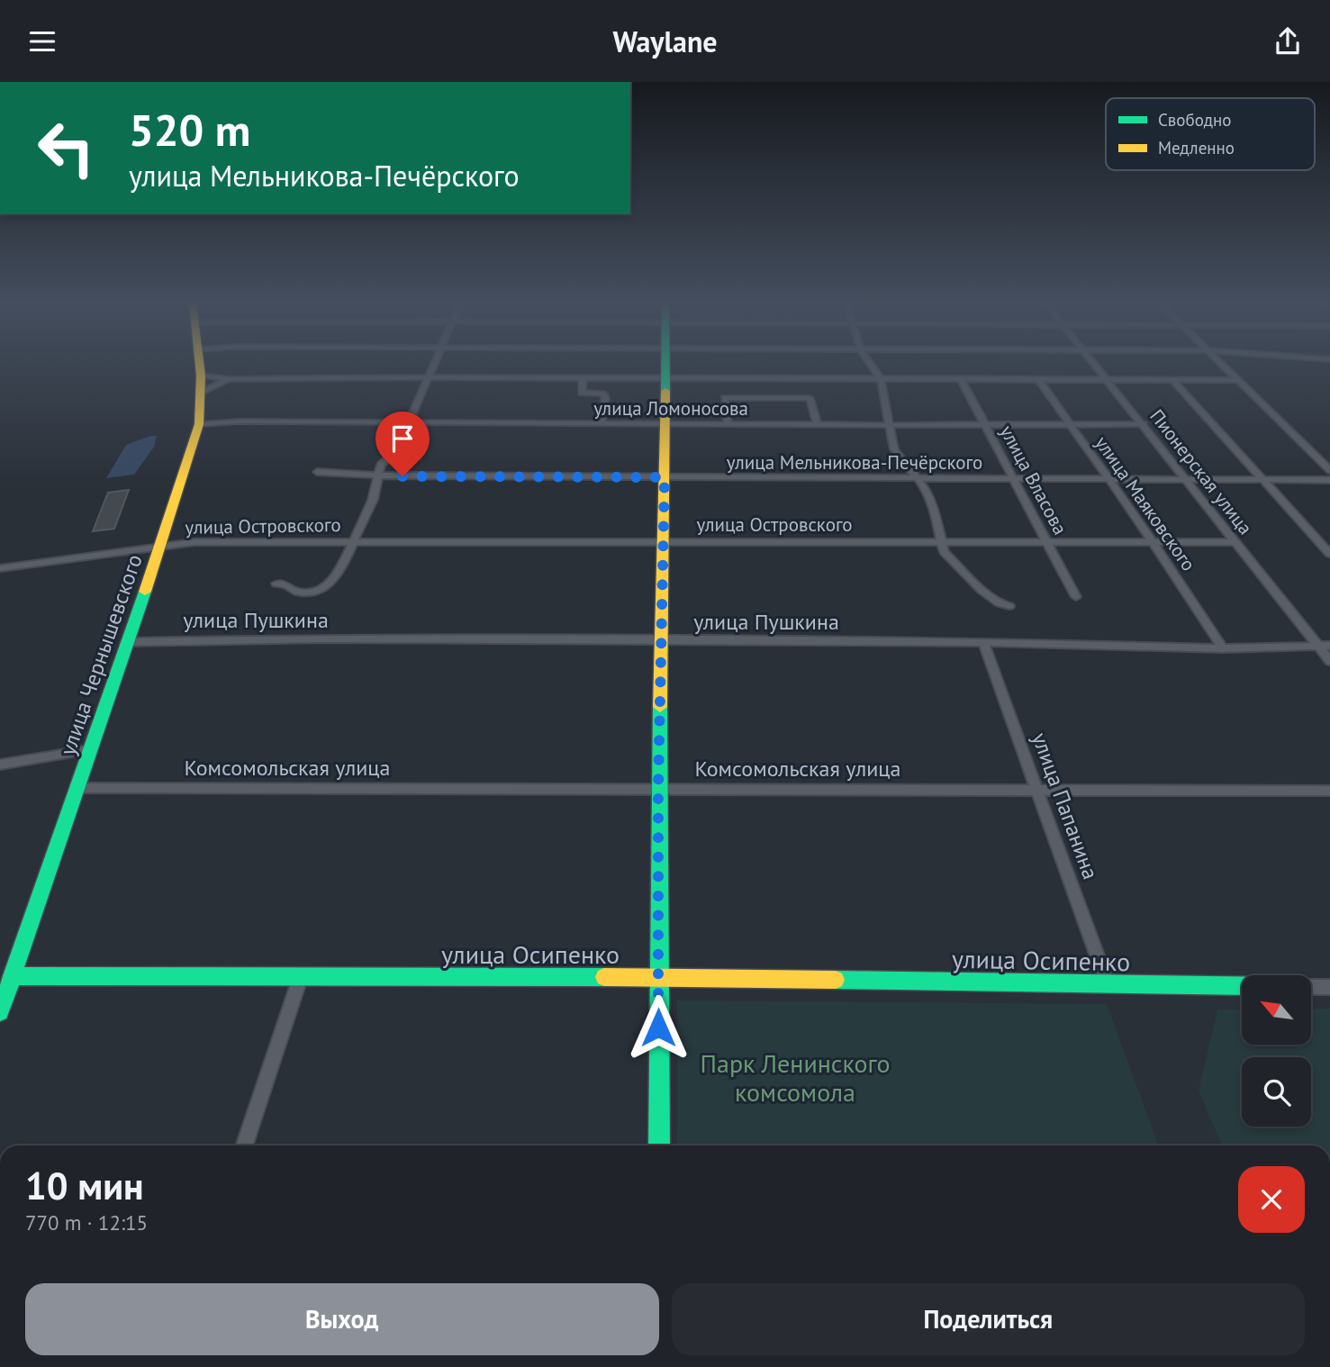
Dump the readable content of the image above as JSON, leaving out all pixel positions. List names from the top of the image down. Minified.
{"streets":{"street":["улица Ломоносова","улица Мельникова-Печёрского","Пионерская улица","улица Власова","улица Маяковского","улица Островского","улица Пушкина","улица Чернышевского","Комсомольская улица","улица Папанина","улица Осипенко"]},"crossings":[["улица Ломоносова","Пионерская улица"],["улица Ломоносова","улица Власова"],["улица Ломоносова","улица Маяковского"],["улица Ломоносова","улица Чернышевского"],["улица Мельникова-Печёрского","Пионерская улица"],["улица Мельникова-Печёрского","улица Власова"],["улица Мельникова-Печёрского","улица Маяковского"],["Пионерская улица","улица Островского"],["Пионерская улица","улица Пушкина"],["улица Власова","улица Островского"],["улица Маяковского","улица Островского"],["улица Маяковского","улица Пушкина"],["улица Островского","улица Чернышевского"],["улица Пушкина","улица Чернышевского"],["улица Пушкина","улица Папанина"],["улица Чернышевского","Комсомольская улица"],["улица Чернышевского","улица Осипенко"],["Комсомольская улица","улица Папанина"],["улица Папанина","улица Осипенко"]],"parks":["Парк Ленинского комсомола"],"legend":["Свободно","Медленно"],"north":"top left","page":{"header":"Waylane","turn":["520 m","улица Мельникова-Печёрского"],"heading":["10 мин","770 m · 12:15"],"buttons":["Выход","Поделиться"]}}
